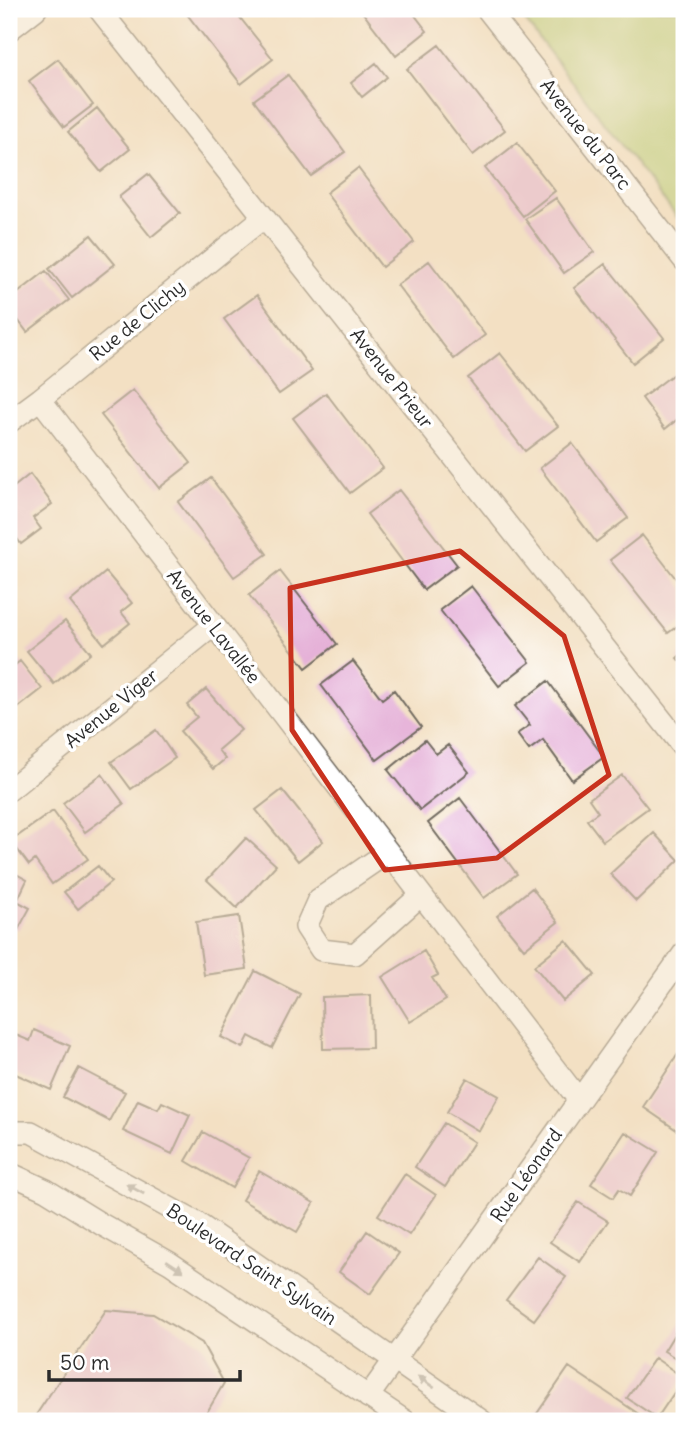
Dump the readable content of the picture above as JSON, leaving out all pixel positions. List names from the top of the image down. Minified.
{"streets":{"street":["Avenue du Parc","Rue de Clichy","Avenue Prieur","Avenue Lavallée","Avenue Viger","Rue Léonard","Boulevard Saint Sylvain"]},"crossings":[["Rue de Clichy","Avenue Prieur"],["Rue de Clichy","Avenue Lavallée"],["Avenue Lavallée","Avenue Viger"],["Avenue Lavallée","Rue Léonard"],["Rue Léonard","Boulevard Saint Sylvain"]],"scale_bar":"50 m"}
